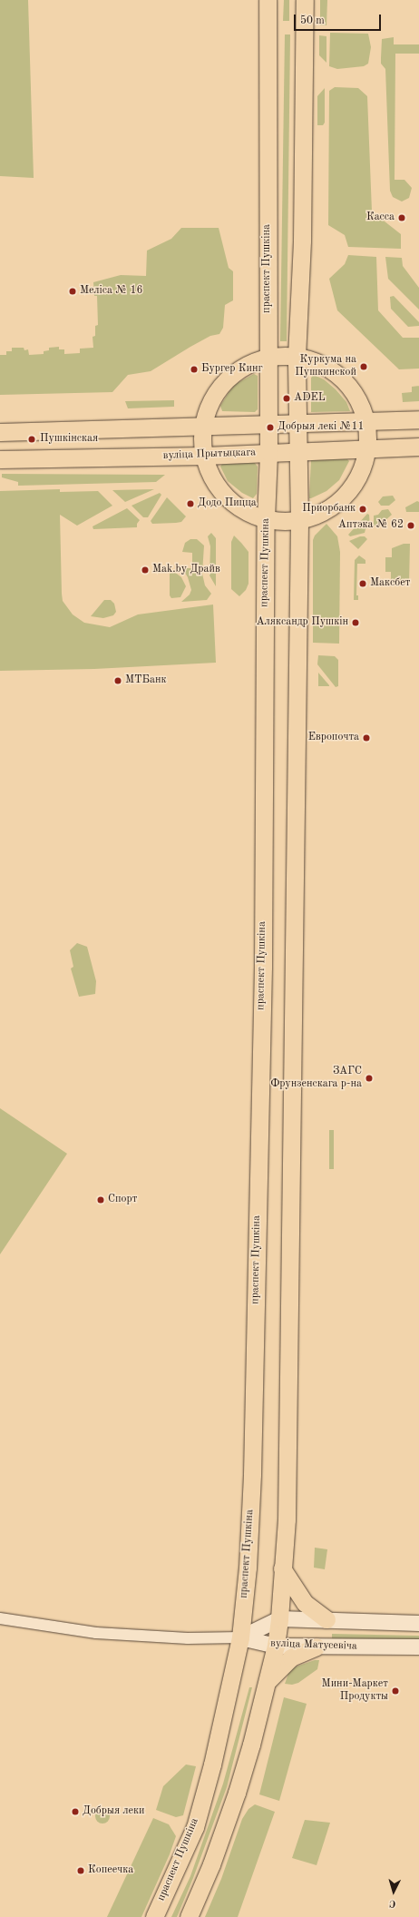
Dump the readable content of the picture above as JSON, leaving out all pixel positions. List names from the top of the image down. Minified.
{"streets":{"main road":["праспект Пушкіна","вуліца Прытыцкага","вуліца Матусевіча"]},"crossings":[["праспект Пушкіна","вуліца Прытыцкага"],["праспект Пушкіна","вуліца Матусевіча"]],"places":["Касса","Меліса № 16","Куркума на Пушкинской","Бургер Кинг","ADEL","Добрыя лекі №11","Пушкінская","Додо Пицца","Приорбанк","Аптэка № 62","Маk.by Драйв","Максбет","Аляксандр Пушкін","МТБанк","Европочта","ЗАГС Фрунзенскага р-на","Спорт","Мини-Маркет Продукты","Добрыя леки","Копеечка"],"scale_bar":"50 m","north":"bottom"}
